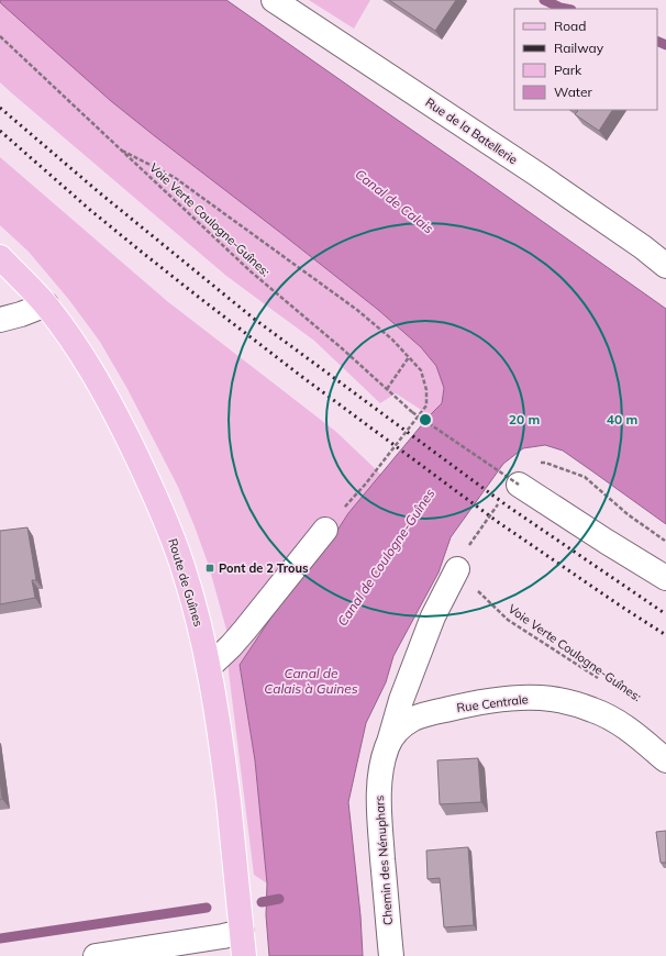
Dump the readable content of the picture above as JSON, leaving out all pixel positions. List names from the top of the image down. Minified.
{"streets":{"main road":["Route de Guînes"],"street":["Rue de la Batellerie","Rue Centrale","Chemin des Nénuphars"],"path":["Voie Verte Coulogne-Guînes:"]},"crossings":[["Rue Centrale","Chemin des Nénuphars"]],"water":["Canal de Calais","Canal de Coulogne-Guînes","Canal de Calais à Guines"],"places":{"transit":["Pont de 2 Trous"]},"legend":["Road","Railway","Park","Water"],"rings":["20 m","40 m"]}
